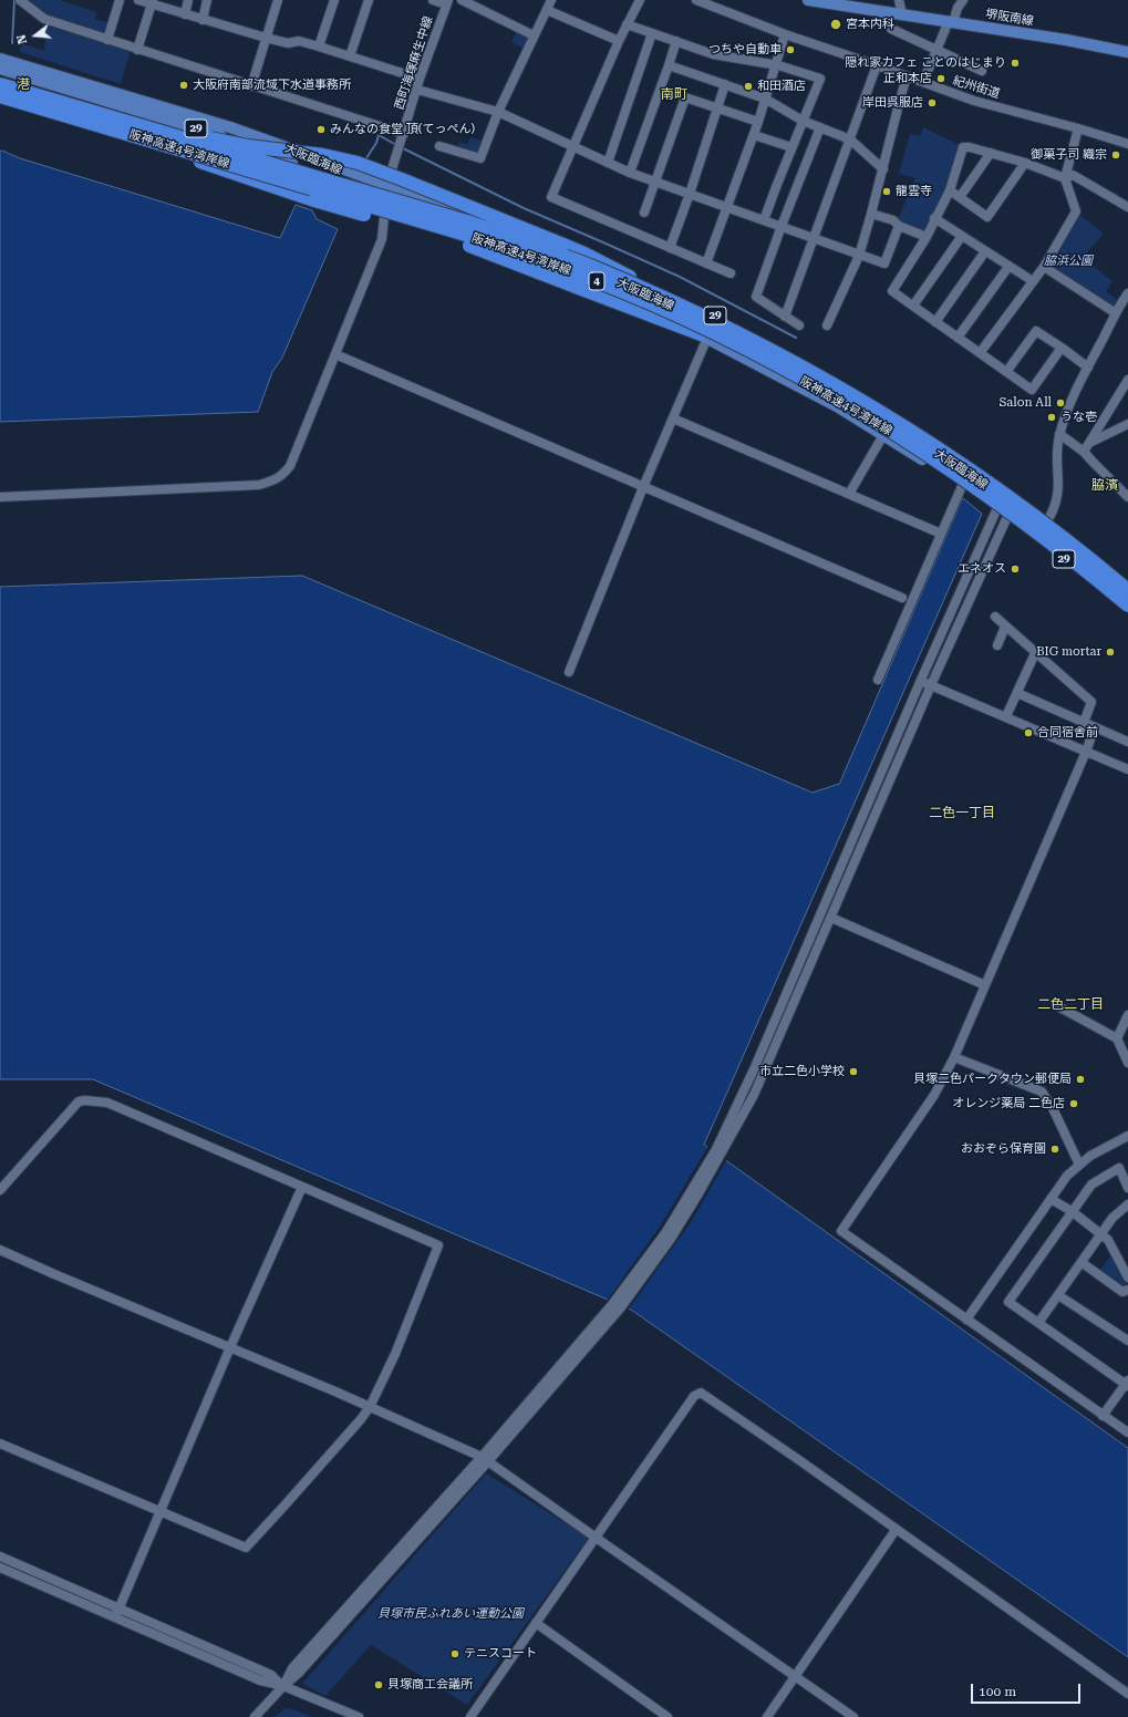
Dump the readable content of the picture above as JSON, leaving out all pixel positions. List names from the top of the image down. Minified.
{"streets":{"highway":["阪神高速4号湾岸線","4"],"main road":["堺阪南線","29","大阪臨海線"],"street":["西町海塚麻生中線","紀州街道"]},"crossings":[["西町海塚麻生中線","大阪臨海線"]],"districts":["港","南町","脇濱","二色一丁目","二色二丁目"],"parks":["脇浜公園","貝塚市民ふれあい運動公園"],"places":["宮本内科","つちや自動車","隠れ家カフェ ことのはじまり","正和本店","大阪府南部流域下水道事務所","和田酒店","岸田呉服店","みんなの食堂 頂(てっぺん)","御菓子司 織宗","龍雲寺","Salon All","うな壱","エネオス","BIG mortar","合同宿舎前","市立二色小学校","貝塚二色パークタウン郵便局","オレンジ薬局 二色店","おおぞら保育園","テニスコート","貝塚商工会議所"],"scale_bar":"100 m","north":"left"}
